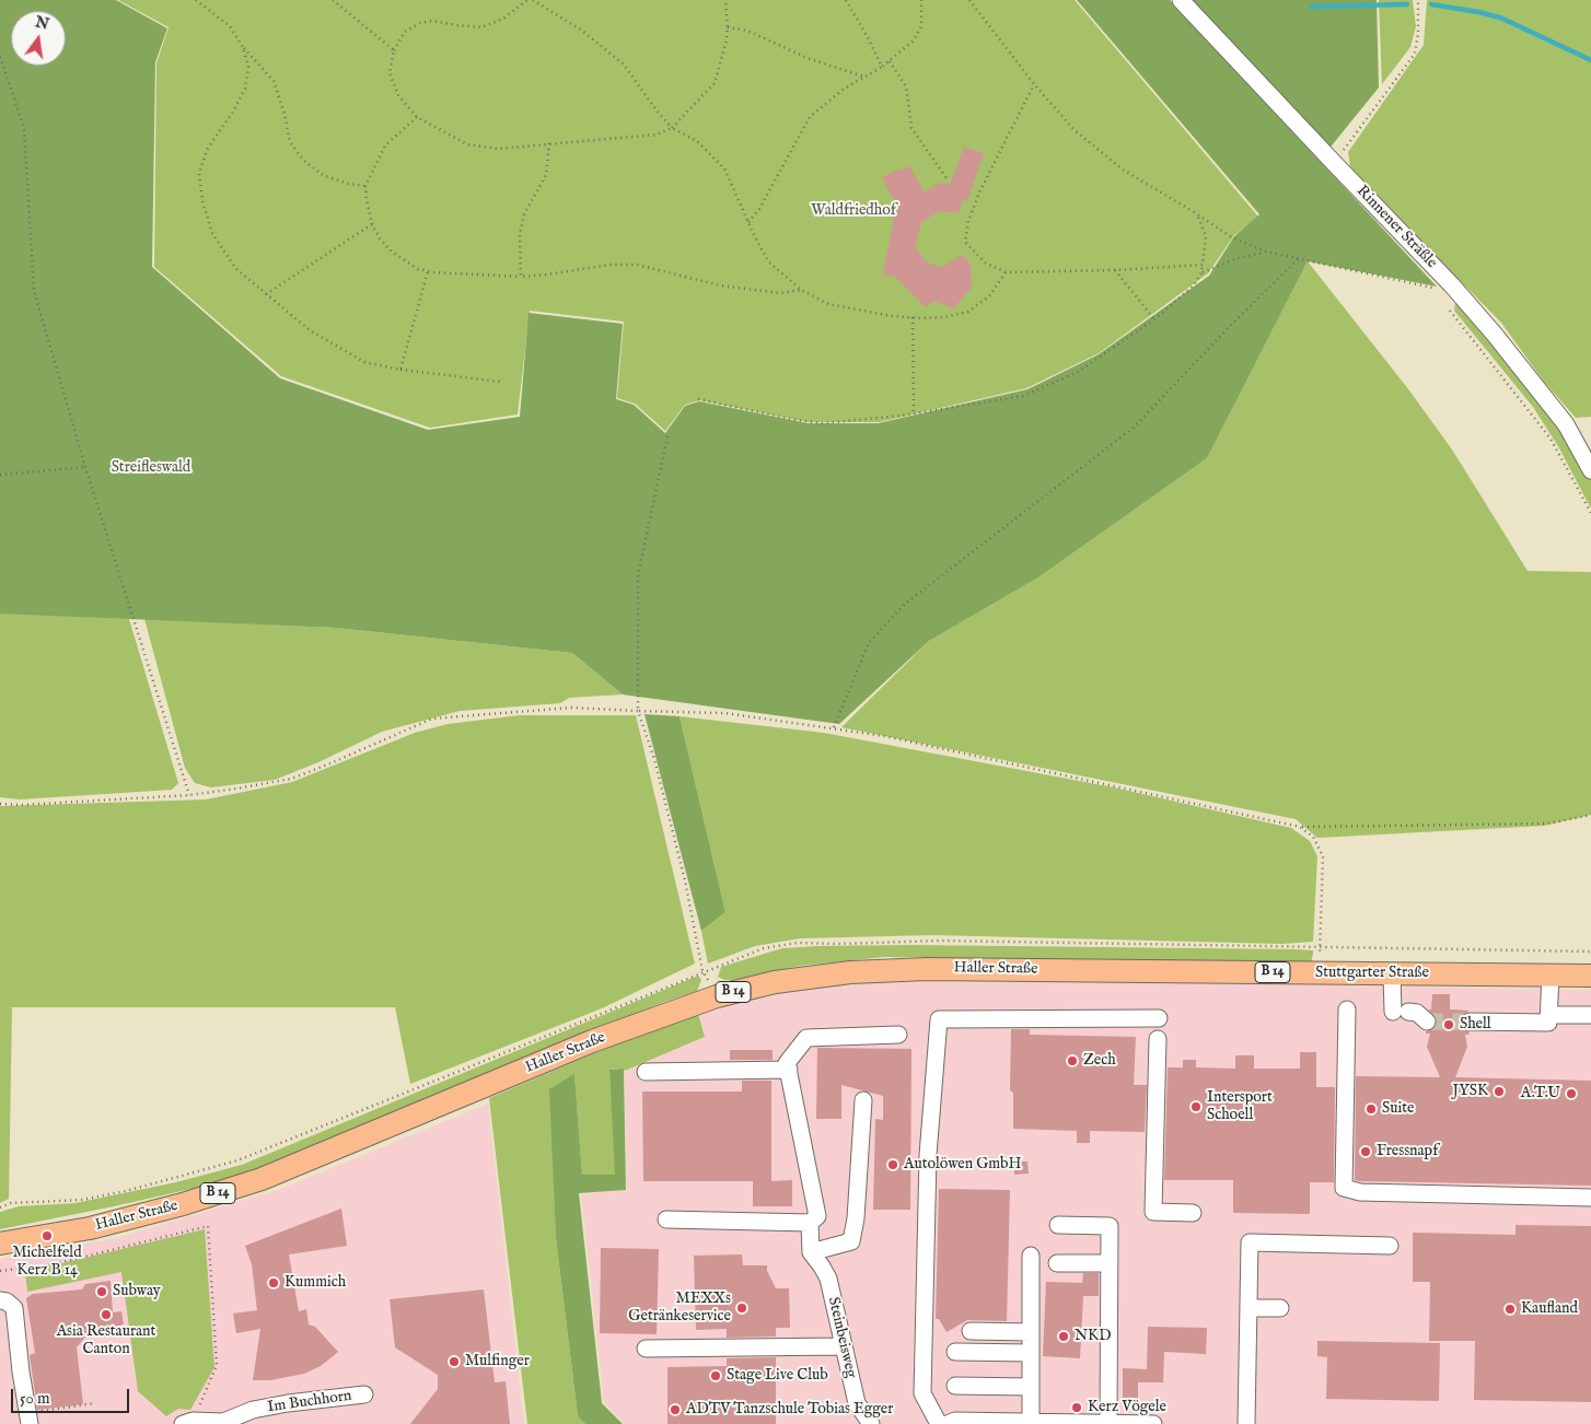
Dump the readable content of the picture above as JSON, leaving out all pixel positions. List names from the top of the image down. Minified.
{"streets":{"main road":["Haller Straße","B 14","Stuttgarter Straße"],"street":["Rinnener Sträßle","Steinbeisweg","Im Buchhorn"]},"crossings":[["Haller Straße","Stuttgarter Straße"]],"parks":["Waldfriedhof","Streifleswald"],"places":["Shell","Zech","JYSK","A.T.U","Intersport Schoell","Suite","Fressnapf","Autolöwen GmbH","Michelfeld Kerz B 14","Kummich","Subway","MEXXs Getränkeservice","Kaufland","Asia Restaurant Canton","NKD","Mulfinger","Stage Live Club","Kerz Vögele","ADTV Tanzschule Tobias Egger"],"scale_bar":"50 m","north":"top"}
